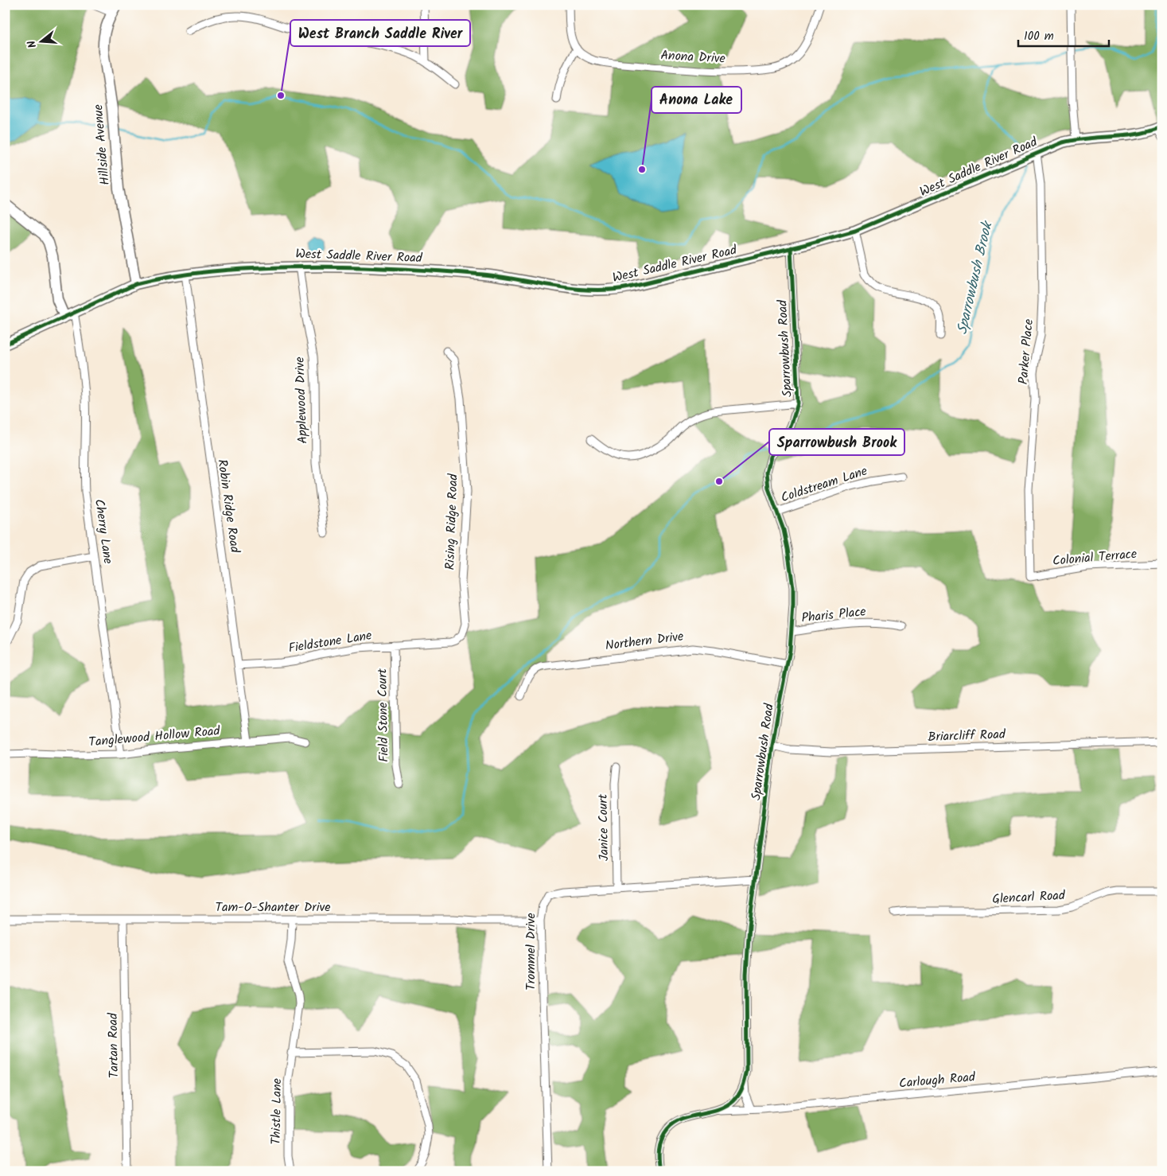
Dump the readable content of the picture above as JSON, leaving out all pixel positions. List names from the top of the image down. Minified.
{"streets":{"street":["Anona Drive","Hillside Avenue","West Saddle River Road","Sparrowbush Road","Parker Place","Applewood Drive","Coldstream Lane","Robin Ridge Road","Rising Ridge Road","Cherry Lane","Colonial Terrace","Pharis Place","Northern Drive","Fieldstone Lane","Field Stone Court","Briarcliff Road","Tanglewood Hollow Road","Janice Court","Glencarl Road","Tam-O-Shanter Drive","Trommel Drive","Tartan Road","Carlough Road","Thistle Lane"]},"crossings":[["Hillside Avenue","West Saddle River Road"],["West Saddle River Road","Sparrowbush Road"],["West Saddle River Road","Parker Place"],["West Saddle River Road","Applewood Drive"],["West Saddle River Road","Robin Ridge Road"],["West Saddle River Road","Cherry Lane"],["Sparrowbush Road","Coldstream Lane"],["Sparrowbush Road","Pharis Place"],["Sparrowbush Road","Northern Drive"],["Sparrowbush Road","Briarcliff Road"],["Sparrowbush Road","Trommel Drive"],["Sparrowbush Road","Carlough Road"],["Parker Place","Colonial Terrace"],["Robin Ridge Road","Fieldstone Lane"],["Robin Ridge Road","Tanglewood Hollow Road"],["Rising Ridge Road","Fieldstone Lane"],["Cherry Lane","Tanglewood Hollow Road"],["Fieldstone Lane","Field Stone Court"],["Janice Court","Trommel Drive"],["Tam-O-Shanter Drive","Trommel Drive"],["Tam-O-Shanter Drive","Tartan Road"],["Tam-O-Shanter Drive","Thistle Lane"]],"water":["Sparrowbush Brook"],"places":["West Branch Saddle River","Anona Lake","Sparrowbush Brook"],"scale_bar":"100 m","north":"left"}
